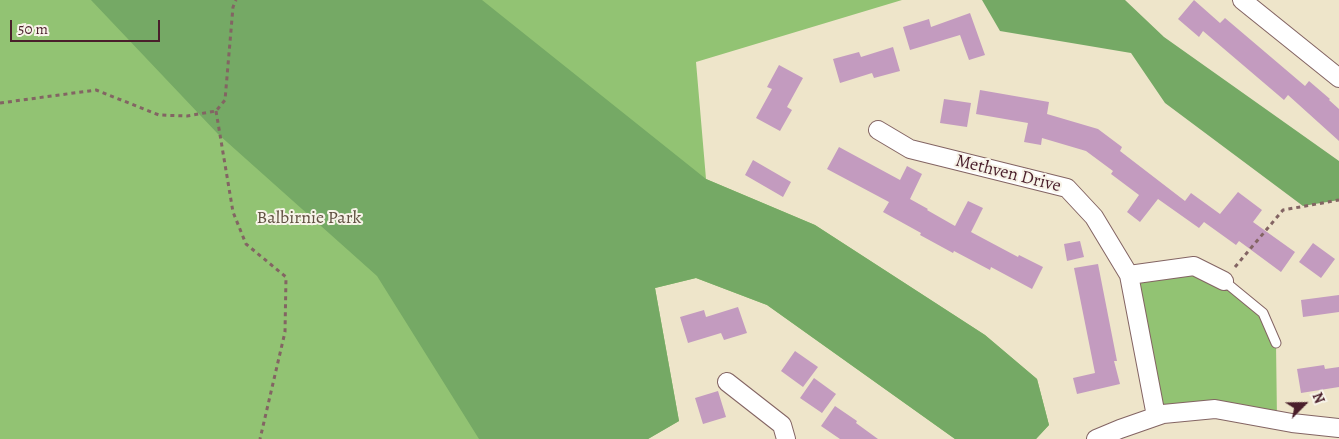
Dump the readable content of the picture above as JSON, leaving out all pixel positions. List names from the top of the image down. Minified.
{"streets":{"street":["Methven Drive"]},"parks":["Balbirnie Park"],"scale_bar":"50 m","north":"top right"}
